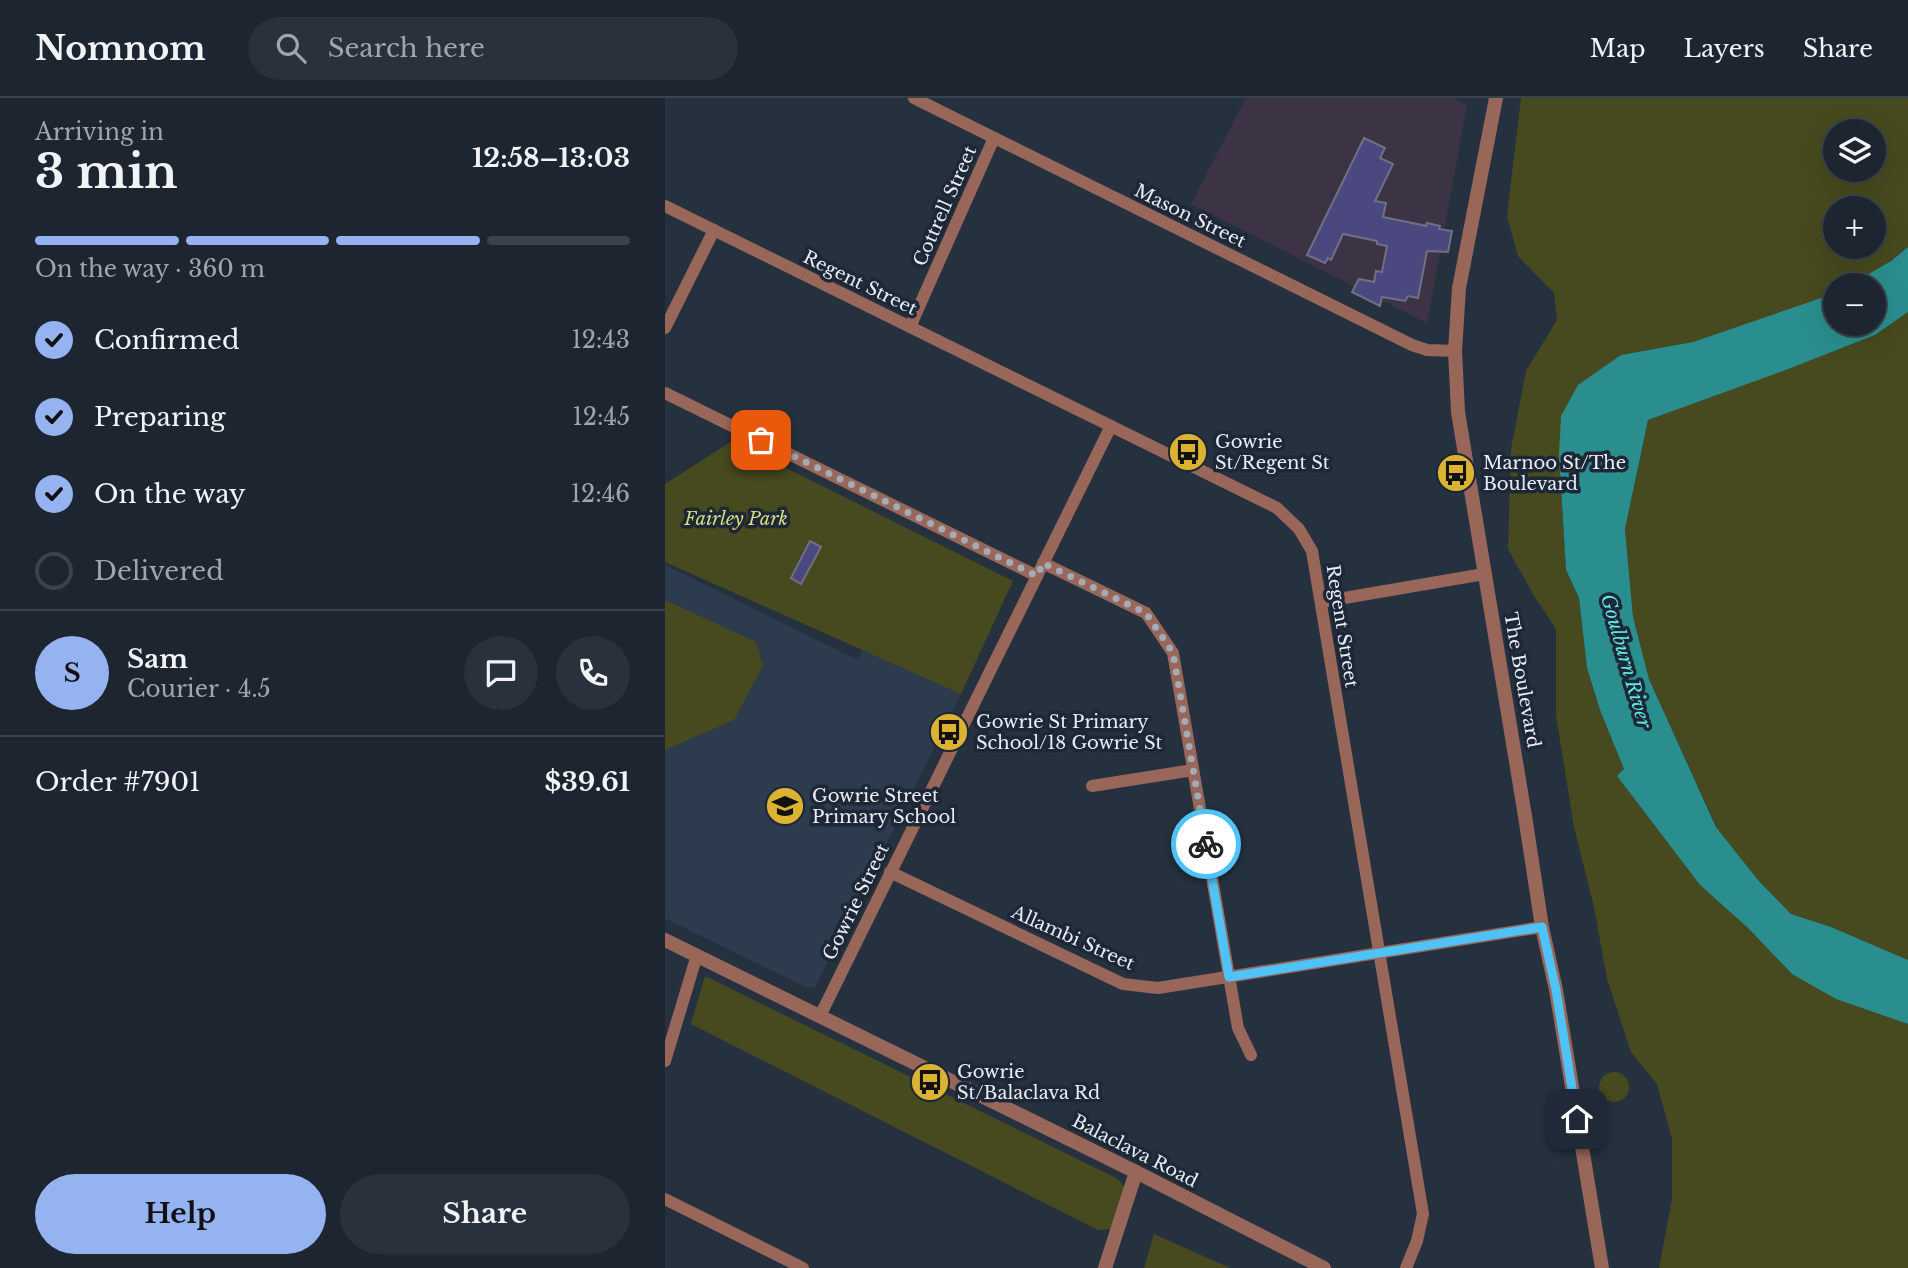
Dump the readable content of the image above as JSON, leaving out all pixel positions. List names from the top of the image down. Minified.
{"streets":{"street":["Cottrell Street","Mason Street","Regent Street","The Boulevard","Gowrie Street","Allambi Street","Balaclava Road"]},"crossings":[["Cottrell Street","Mason Street"],["Cottrell Street","Regent Street"],["Mason Street","The Boulevard"],["Regent Street","Gowrie Street"],["Regent Street","Allambi Street"],["The Boulevard","Allambi Street"],["Gowrie Street","Allambi Street"],["Gowrie Street","Balaclava Road"]],"water":["Goulburn River"],"parks":["Fairley Park"],"places":{"bus stop":["Gowrie St/Regent St","Marnoo St/The Boulevard","Gowrie St Primary School/18 Gowrie St","Gowrie St/Balaclava Rd"],"school or university":["Gowrie Street Primary School"]},"page":{"header":"Nomnom","search":"Search here","nav":["Map","Layers","Share"],"heading":["3 min","Arriving in","12:58–13:03"],"panel":["Sam","Courier · 4.5","Order #7901","$39.61"],"map_buttons":["+","−"],"bar":"On the way · 360 m","list":[["Confirmed","12:43"],["Preparing","12:45"],["On the way","12:46"],"Delivered"],"round":"S","buttons":["Help","Share"]}}
